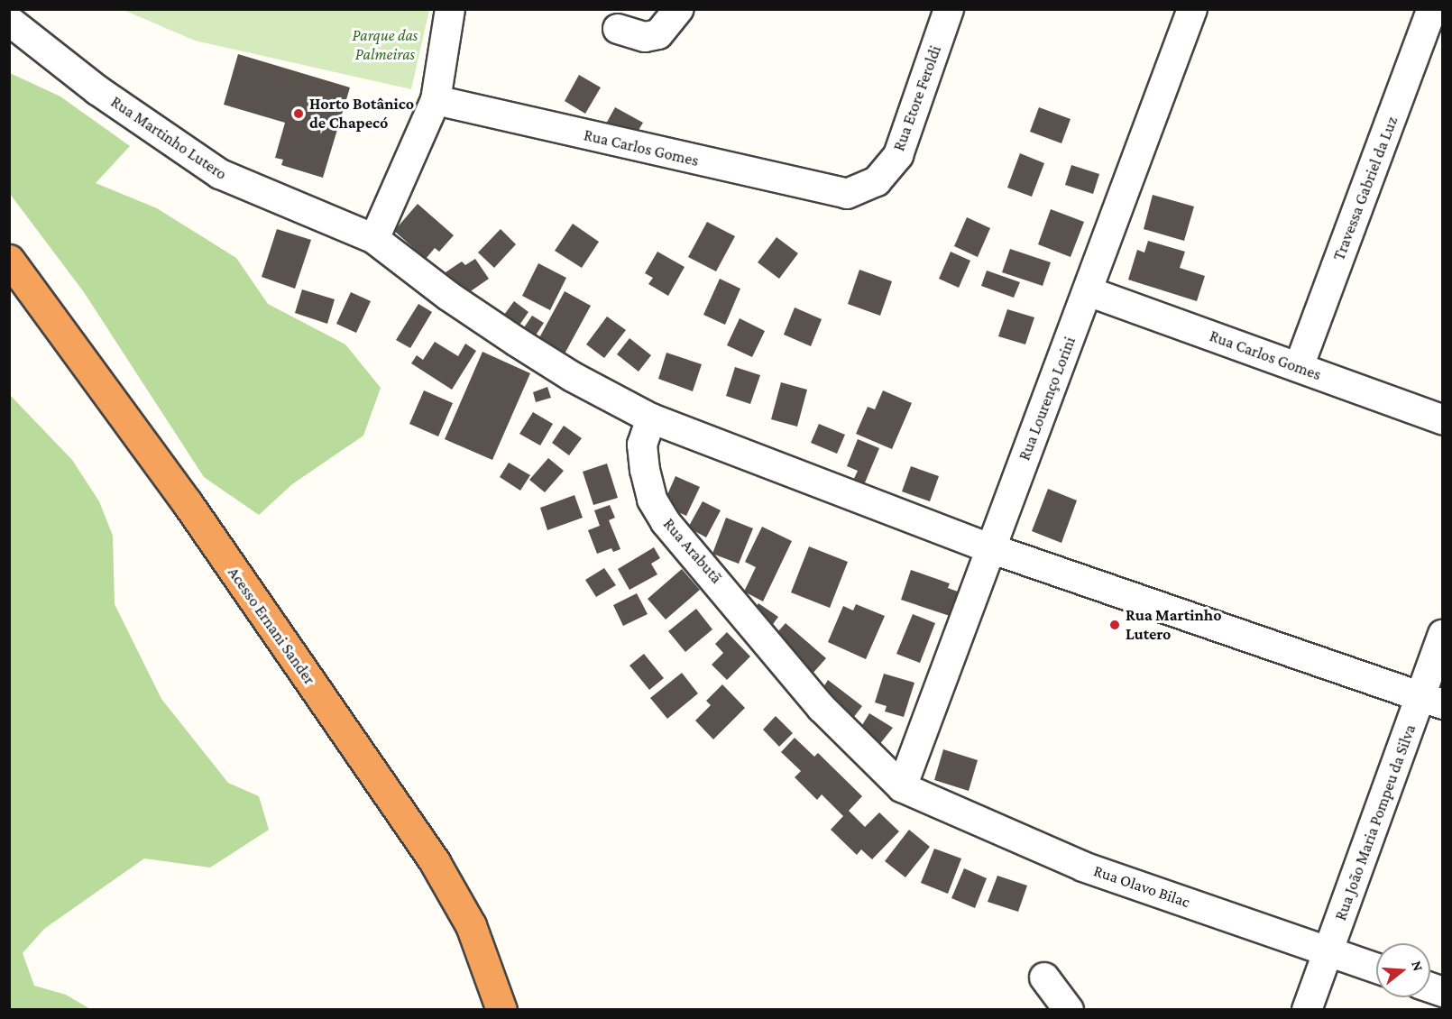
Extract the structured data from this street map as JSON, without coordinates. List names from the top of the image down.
{
  "streets": {
    "highway": ["Acesso Ernani Sander"],
    "street": [
      "Rua Etore Feroldi",
      "Rua Martinho Lutero",
      "Rua Carlos Gomes",
      "Travessa Gabriel da Luz",
      "Rua Lourenço Lorini",
      "Rua Arabutã",
      "Rua João Maria Pompeu da Silva",
      "Rua Olavo Bilac"
    ]
  },
  "crossings": [
    ["Rua Etore Feroldi", "Rua Carlos Gomes"],
    ["Rua Carlos Gomes", "Travessa Gabriel da Luz"],
    ["Rua Carlos Gomes", "Rua Lourenço Lorini"],
    ["Rua Lourenço Lorini", "Rua Arabutã"],
    ["Rua Lourenço Lorini", "Rua Olavo Bilac"],
    ["Rua Arabutã", "Rua Olavo Bilac"],
    ["Rua João Maria Pompeu da Silva", "Rua Olavo Bilac"]
  ],
  "parks": ["Parque das Palmeiras"],
  "places": ["Horto Botânico de Chapecó", "Rua Martinho Lutero"],
  "north": "right"
}
